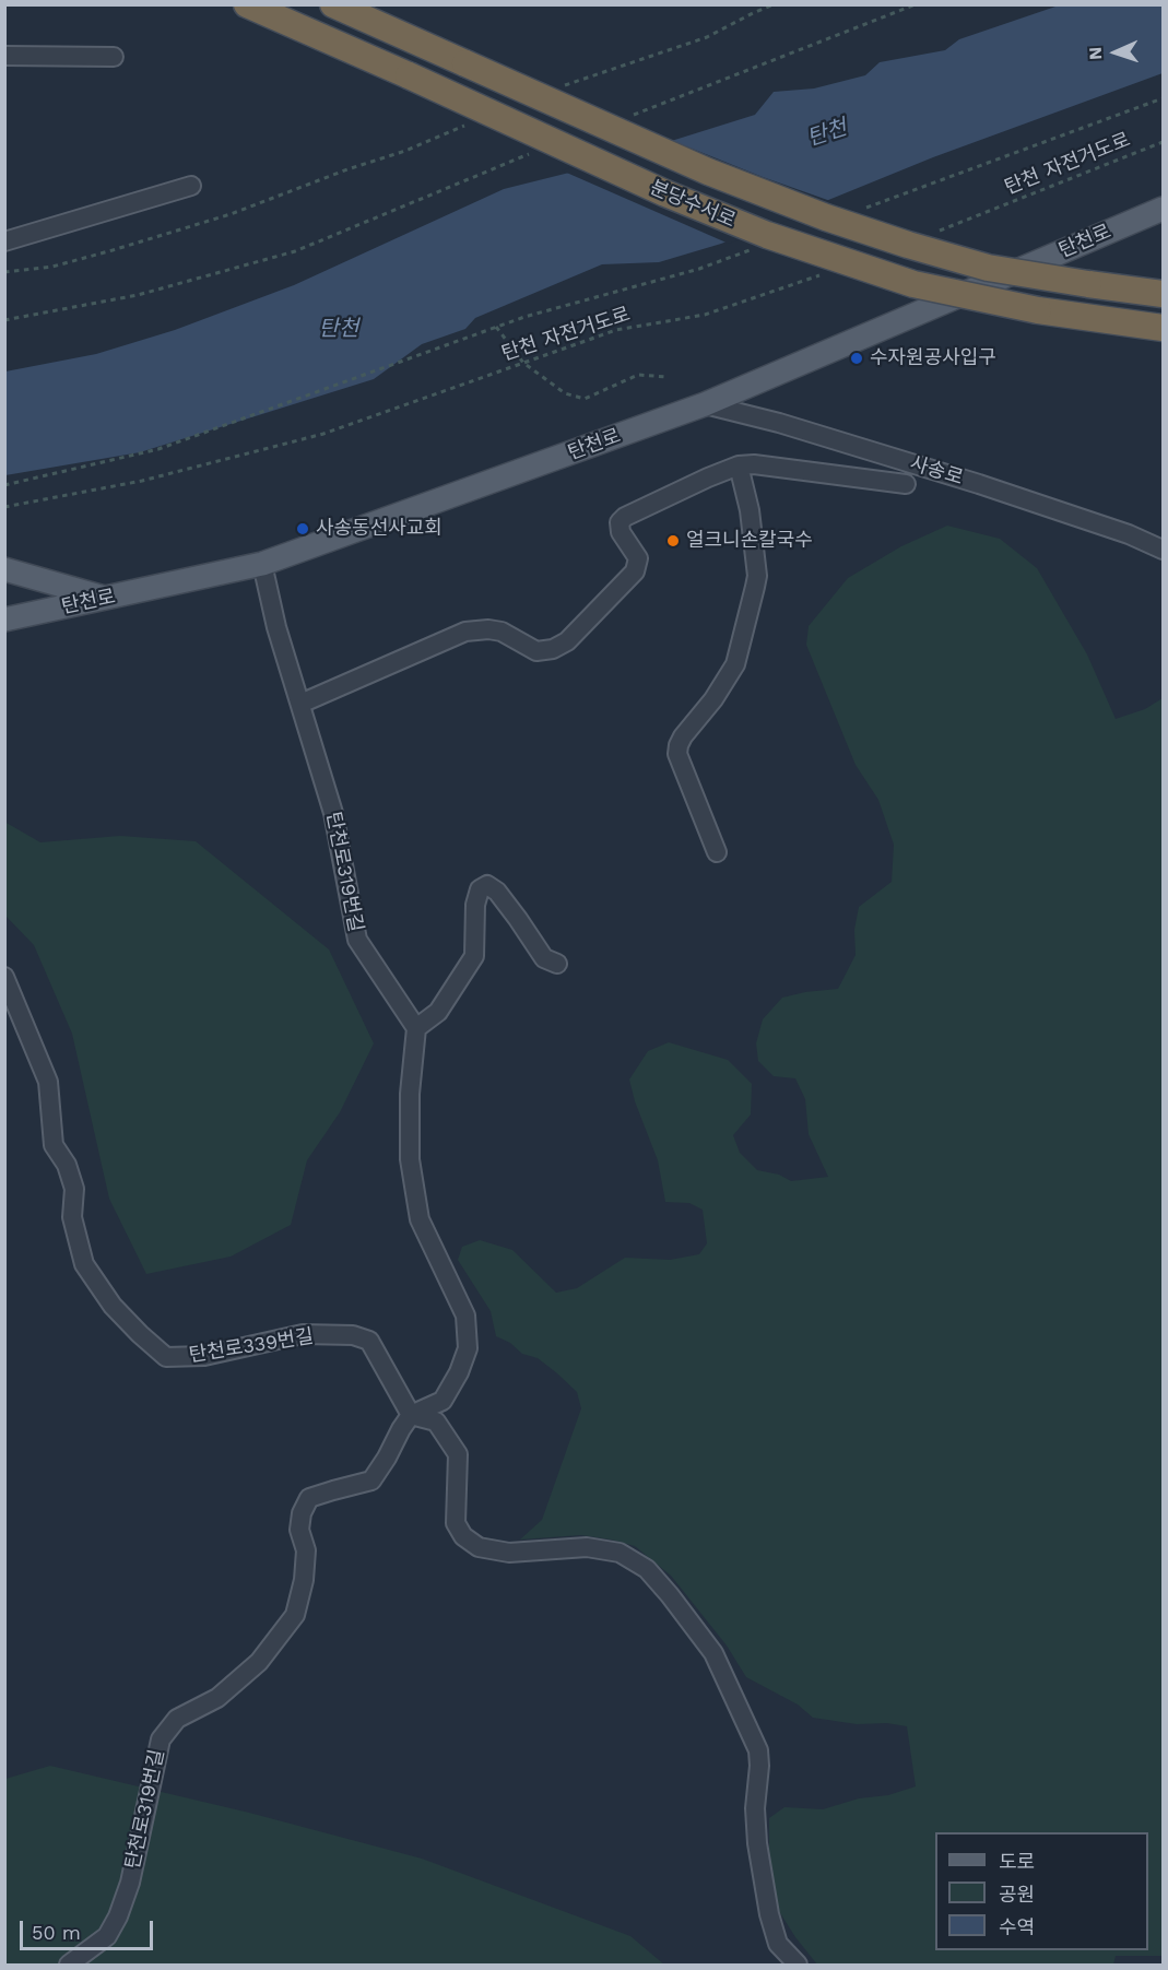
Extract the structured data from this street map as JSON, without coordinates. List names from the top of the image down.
{
  "streets": {
    "highway": ["분당수서로"],
    "main road": ["탄천로"],
    "street": ["사송로", "탄천로319번길", "탄천로339번길"],
    "path": ["탄천 자전거도로"]
  },
  "crossings": [
    ["탄천로", "사송로"],
    ["탄천로", "탄천로319번길"],
    ["탄천로319번길", "탄천로339번길"]
  ],
  "water": ["탄천"],
  "places": ["수자원공사입구", "사송동선사교회", "얼크니손칼국수"],
  "legend": ["도로", "공원", "수역"],
  "scale_bar": "50 m",
  "north": "left"
}
